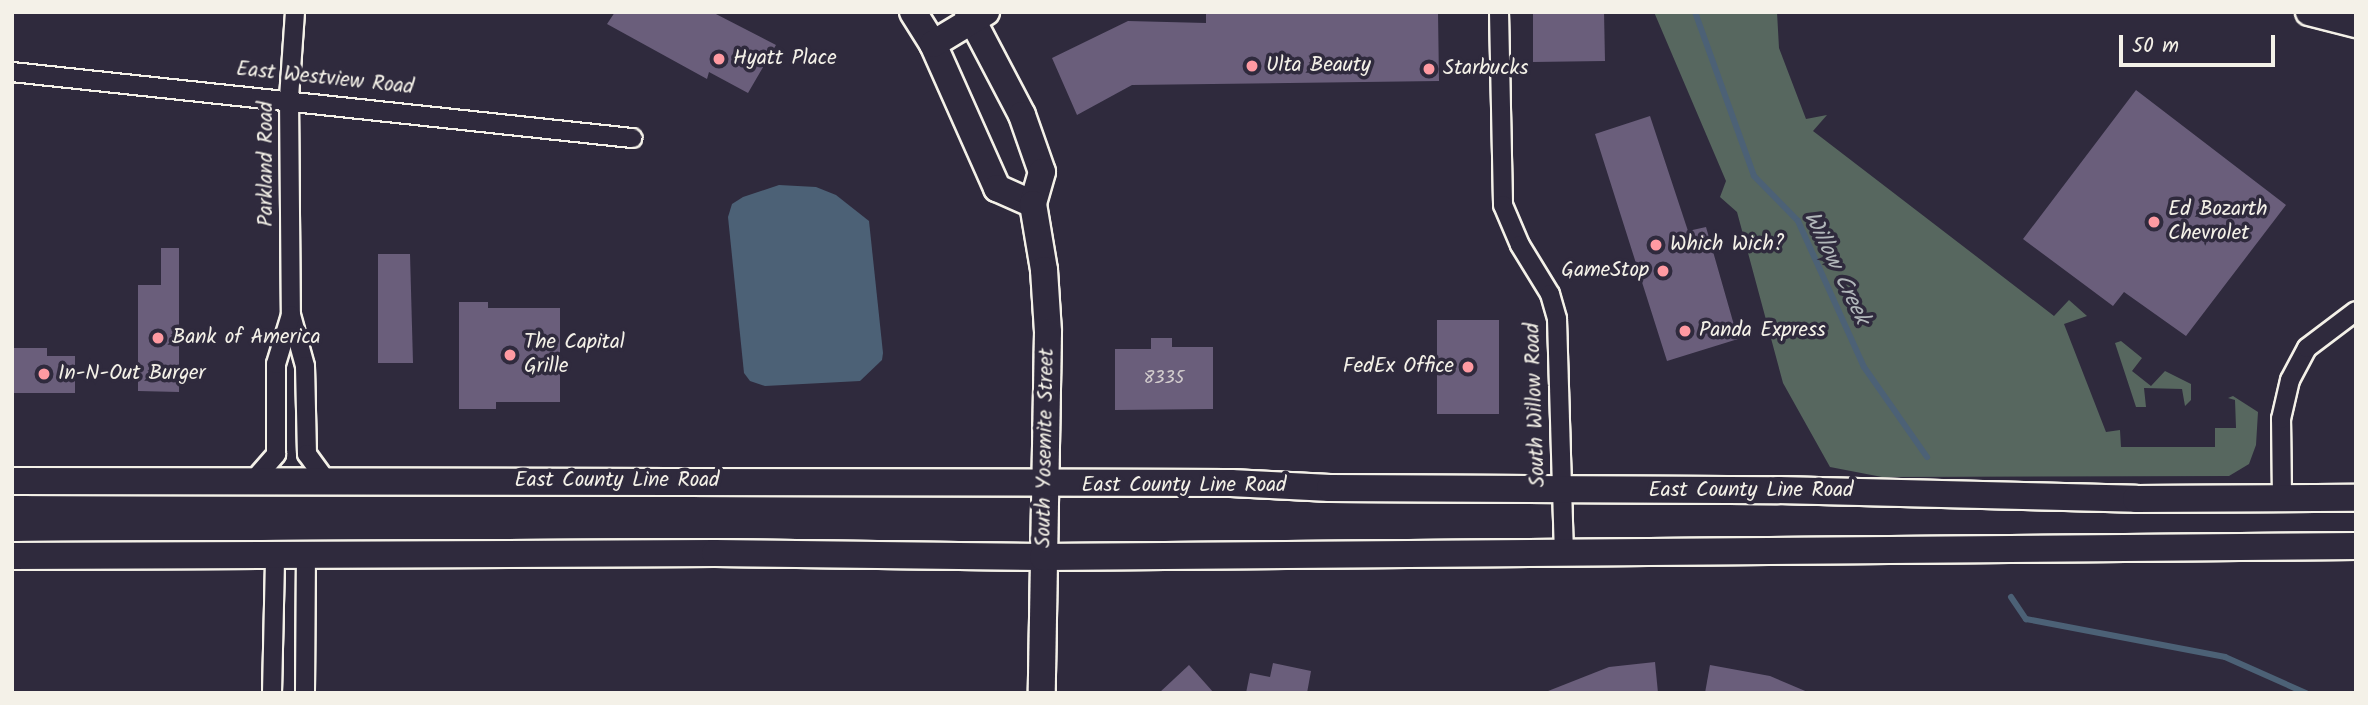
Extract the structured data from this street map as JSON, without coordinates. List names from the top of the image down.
{
  "streets": {
    "main road": ["South Yosemite Street", "East County Line Road"],
    "street": ["East Westview Road", "Parkland Road", "South Willow Road"]
  },
  "crossings": [
    ["East Westview Road", "Parkland Road"],
    ["Parkland Road", "East County Line Road"],
    ["South Willow Road", "East County Line Road"],
    ["South Yosemite Street", "East County Line Road"]
  ],
  "water": ["Willow Creek"],
  "places": [
    "Hyatt Place",
    "Ulta Beauty",
    "Starbucks",
    "Ed Bozarth Chevrolet",
    "Which Wich?",
    "GameStop",
    "Panda Express",
    "Bank of America",
    "The Capital Grille",
    "FedEx Office",
    "In-N-Out Burger"
  ],
  "house_numbers": ["8335"],
  "scale_bar": "50 m"
}
